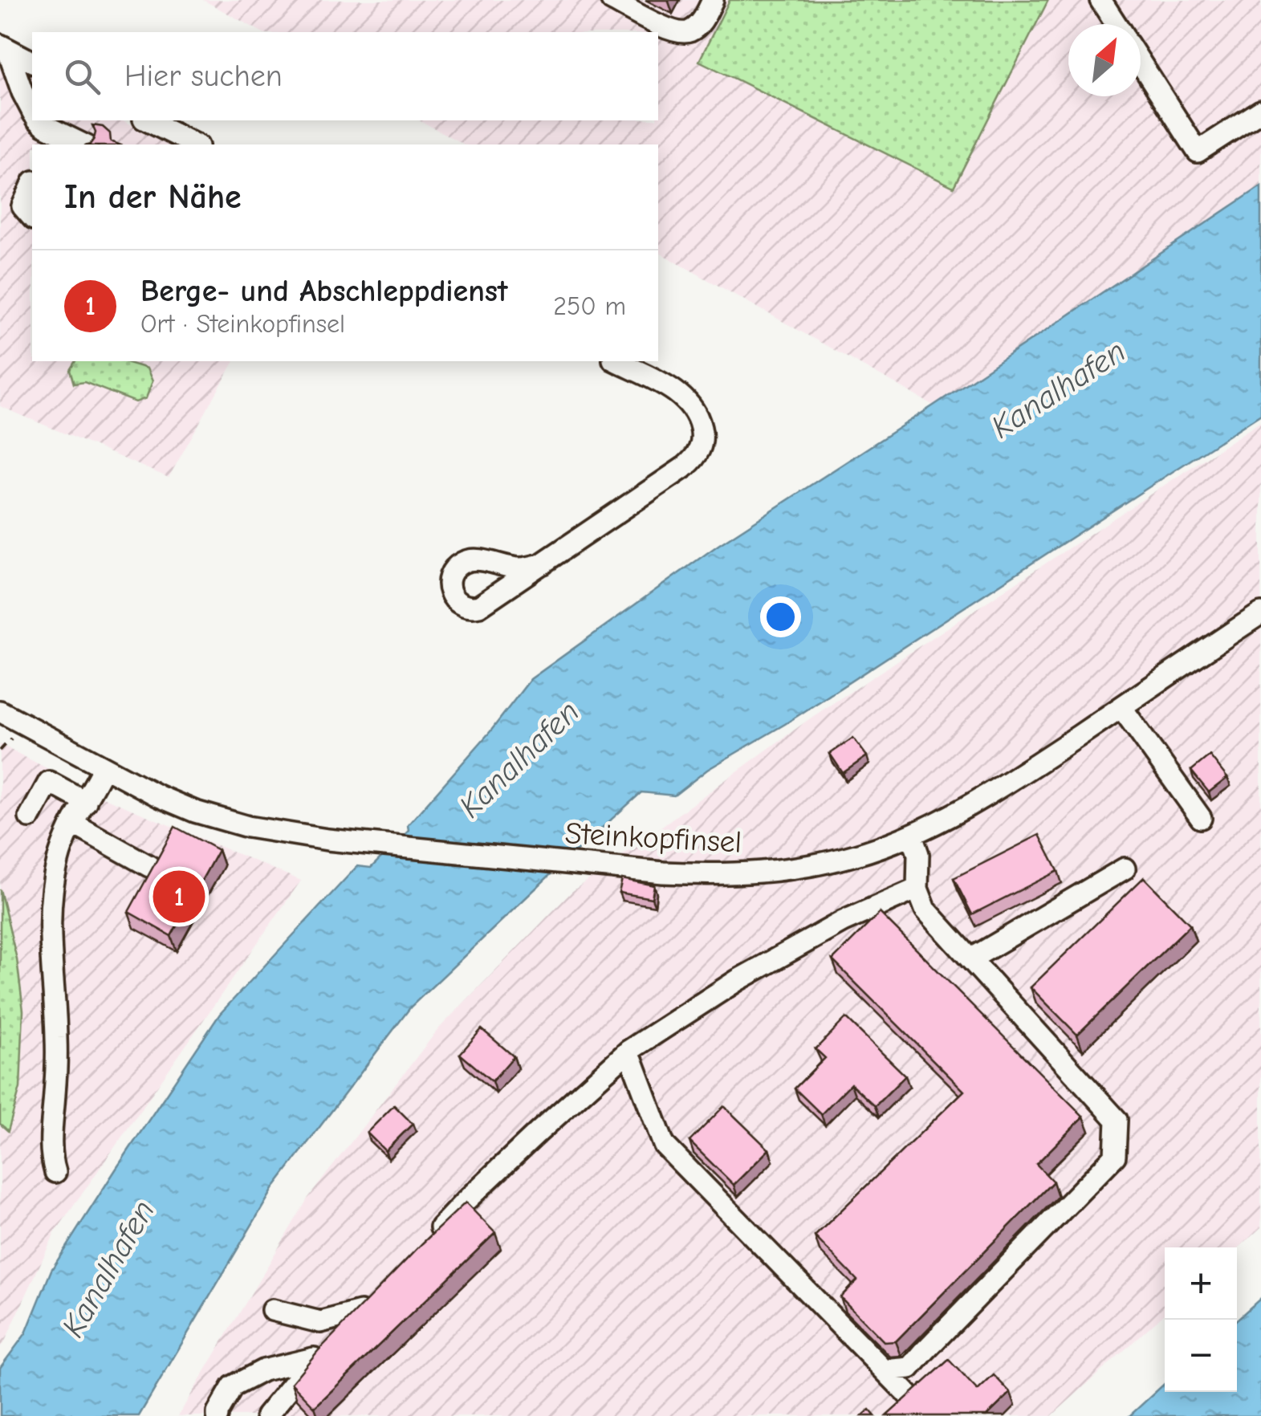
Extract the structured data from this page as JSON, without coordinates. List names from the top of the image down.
{
  "streets": {
    "street": ["Steinkopfinsel"]
  },
  "water": ["Kanalhafen"],
  "north": "top right",
  "page": {
    "search": "Hier suchen",
    "heading": "In der Nähe",
    "list": [
      {
        "mark": "1",
        "name": "Berge- und Abschleppdienst",
        "note": "Ort · Steinkopfinsel",
        "value": "250 m"
      }
    ],
    "pins": "1",
    "map_buttons": ["+", "−"]
  }
}
